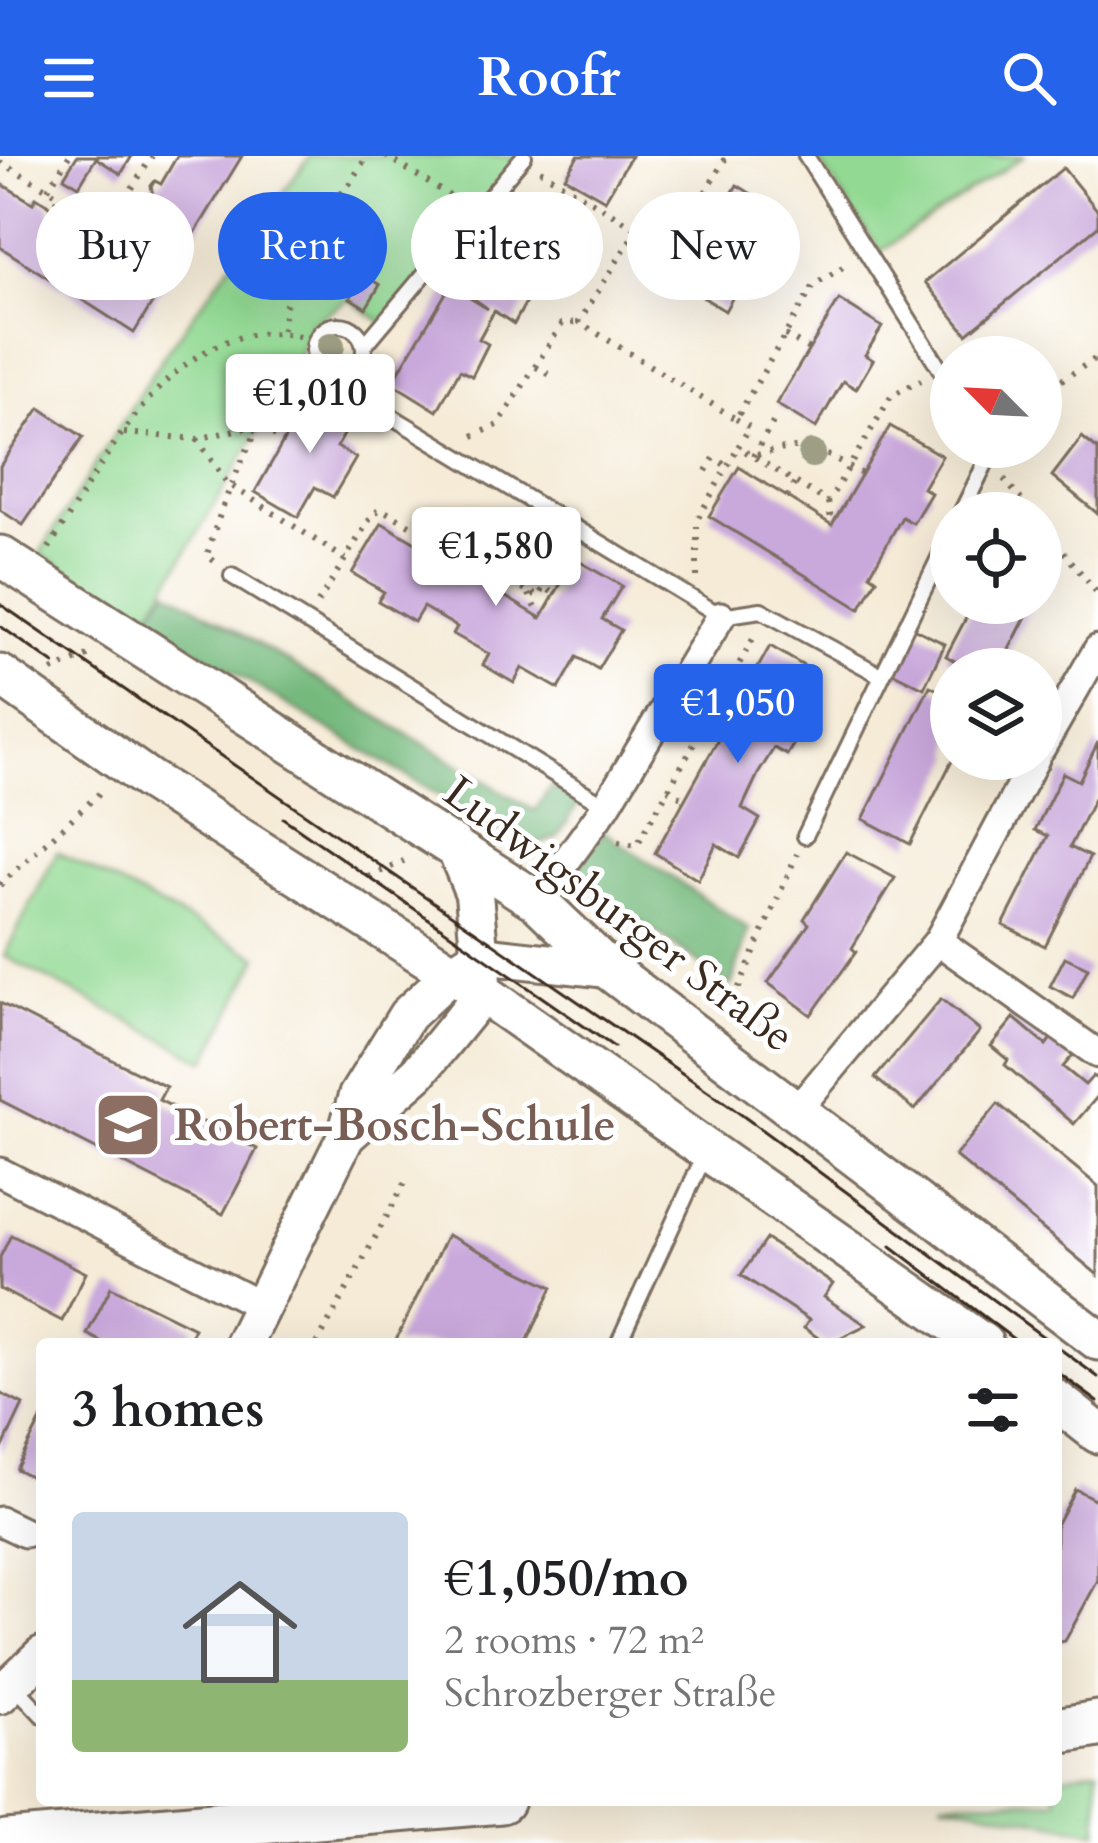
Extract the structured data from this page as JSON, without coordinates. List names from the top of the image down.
{
  "streets": {
    "main road": ["Ludwigsburger Straße"]
  },
  "places": {
    "school or university": ["Robert-Bosch-Schule"]
  },
  "north": "top left",
  "page": {
    "header": "Roofr",
    "chip": [
      "Buy",
      "Rent",
      "Filters",
      "New"
    ],
    "price": ["€1,010", "€1,580", "€1,050"],
    "heading": "3 homes",
    "list": [
      {
        "name": "€1,050/mo",
        "note": "2 rooms · 72 m² · Schrozberger Straße"
      }
    ]
  }
}
